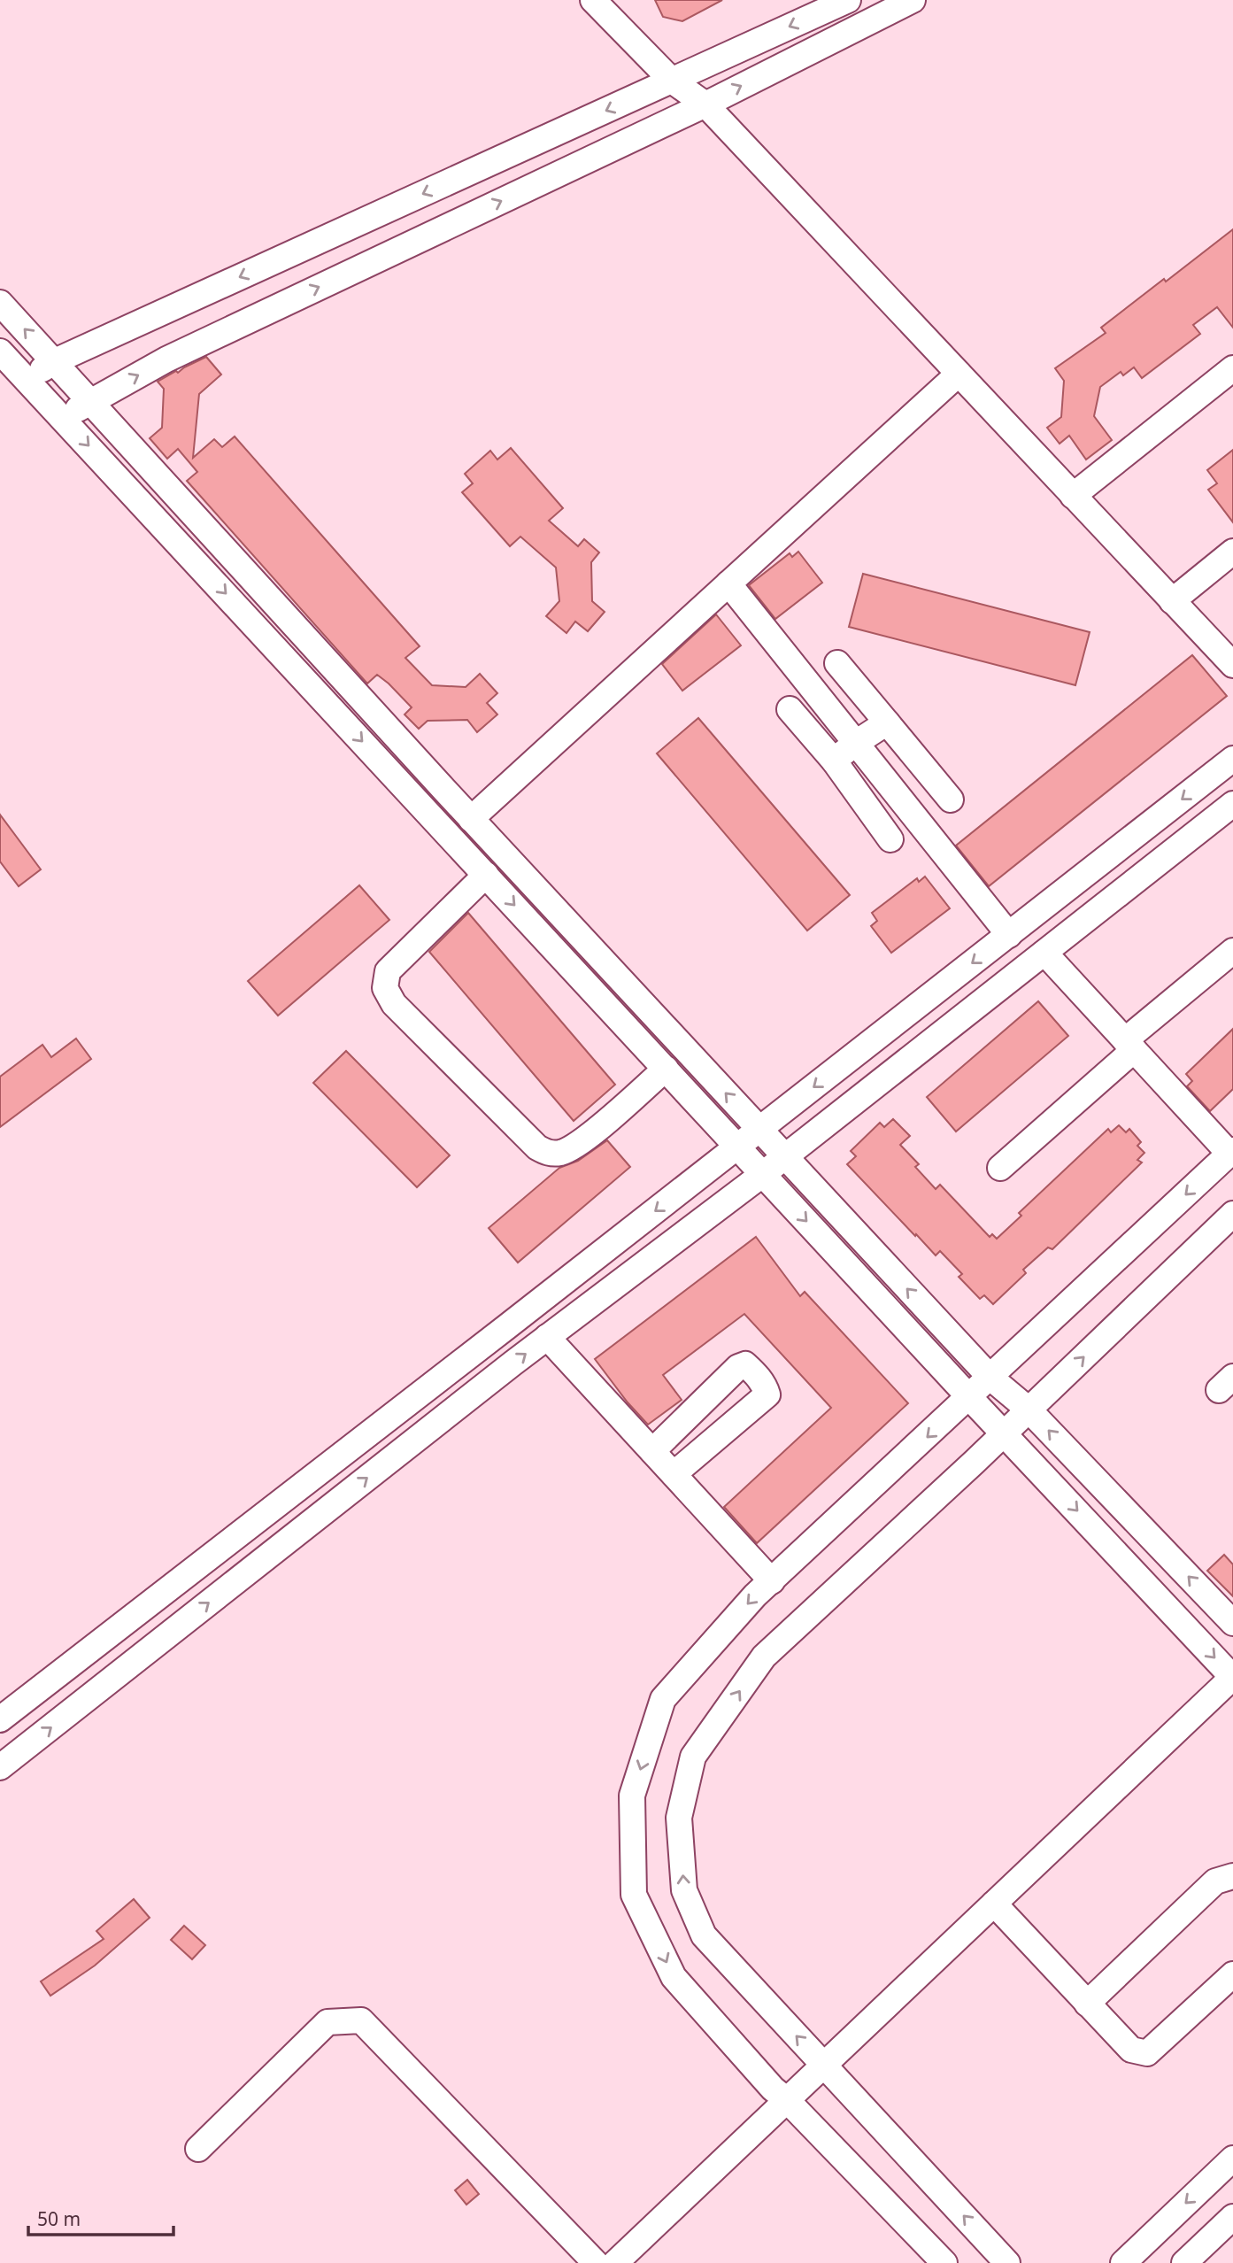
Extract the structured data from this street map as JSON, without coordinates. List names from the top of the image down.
{
  "scale_bar": "50 m"
}
